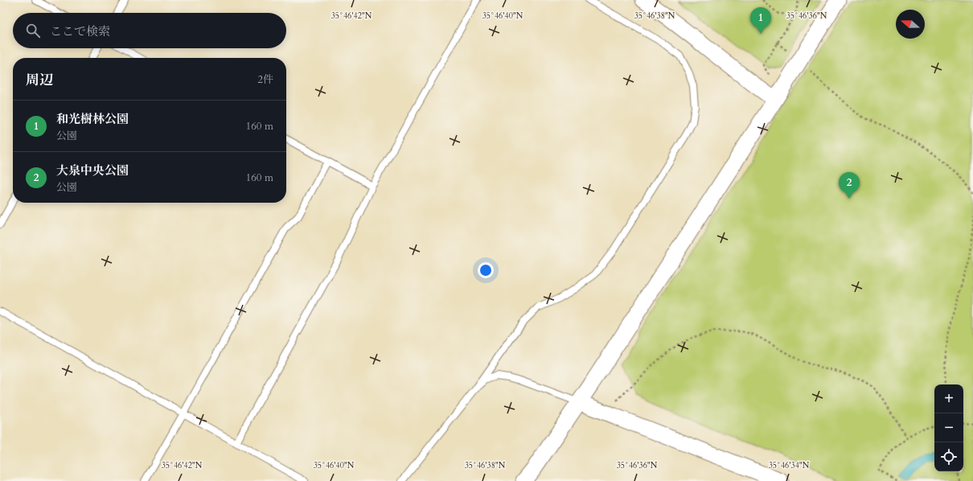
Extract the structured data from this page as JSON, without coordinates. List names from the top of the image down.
{
  "north": "left",
  "page": {
    "pins": ["1", "2"],
    "search": "ここで検索",
    "heading": ["周辺", "2件"],
    "list": [
      {
        "mark": "1",
        "name": "和光樹林公園",
        "note": "公園",
        "value": "160 m"
      },
      {
        "mark": "2",
        "name": "大泉中央公園",
        "note": "公園",
        "value": "160 m"
      }
    ],
    "map_buttons": ["+", "−"]
  },
  "coordinates": [
    "35°46'42\"N",
    "35°46'40\"N",
    "35°46'38\"N",
    "35°46'36\"N",
    "35°46'34\"N"
  ]
}
